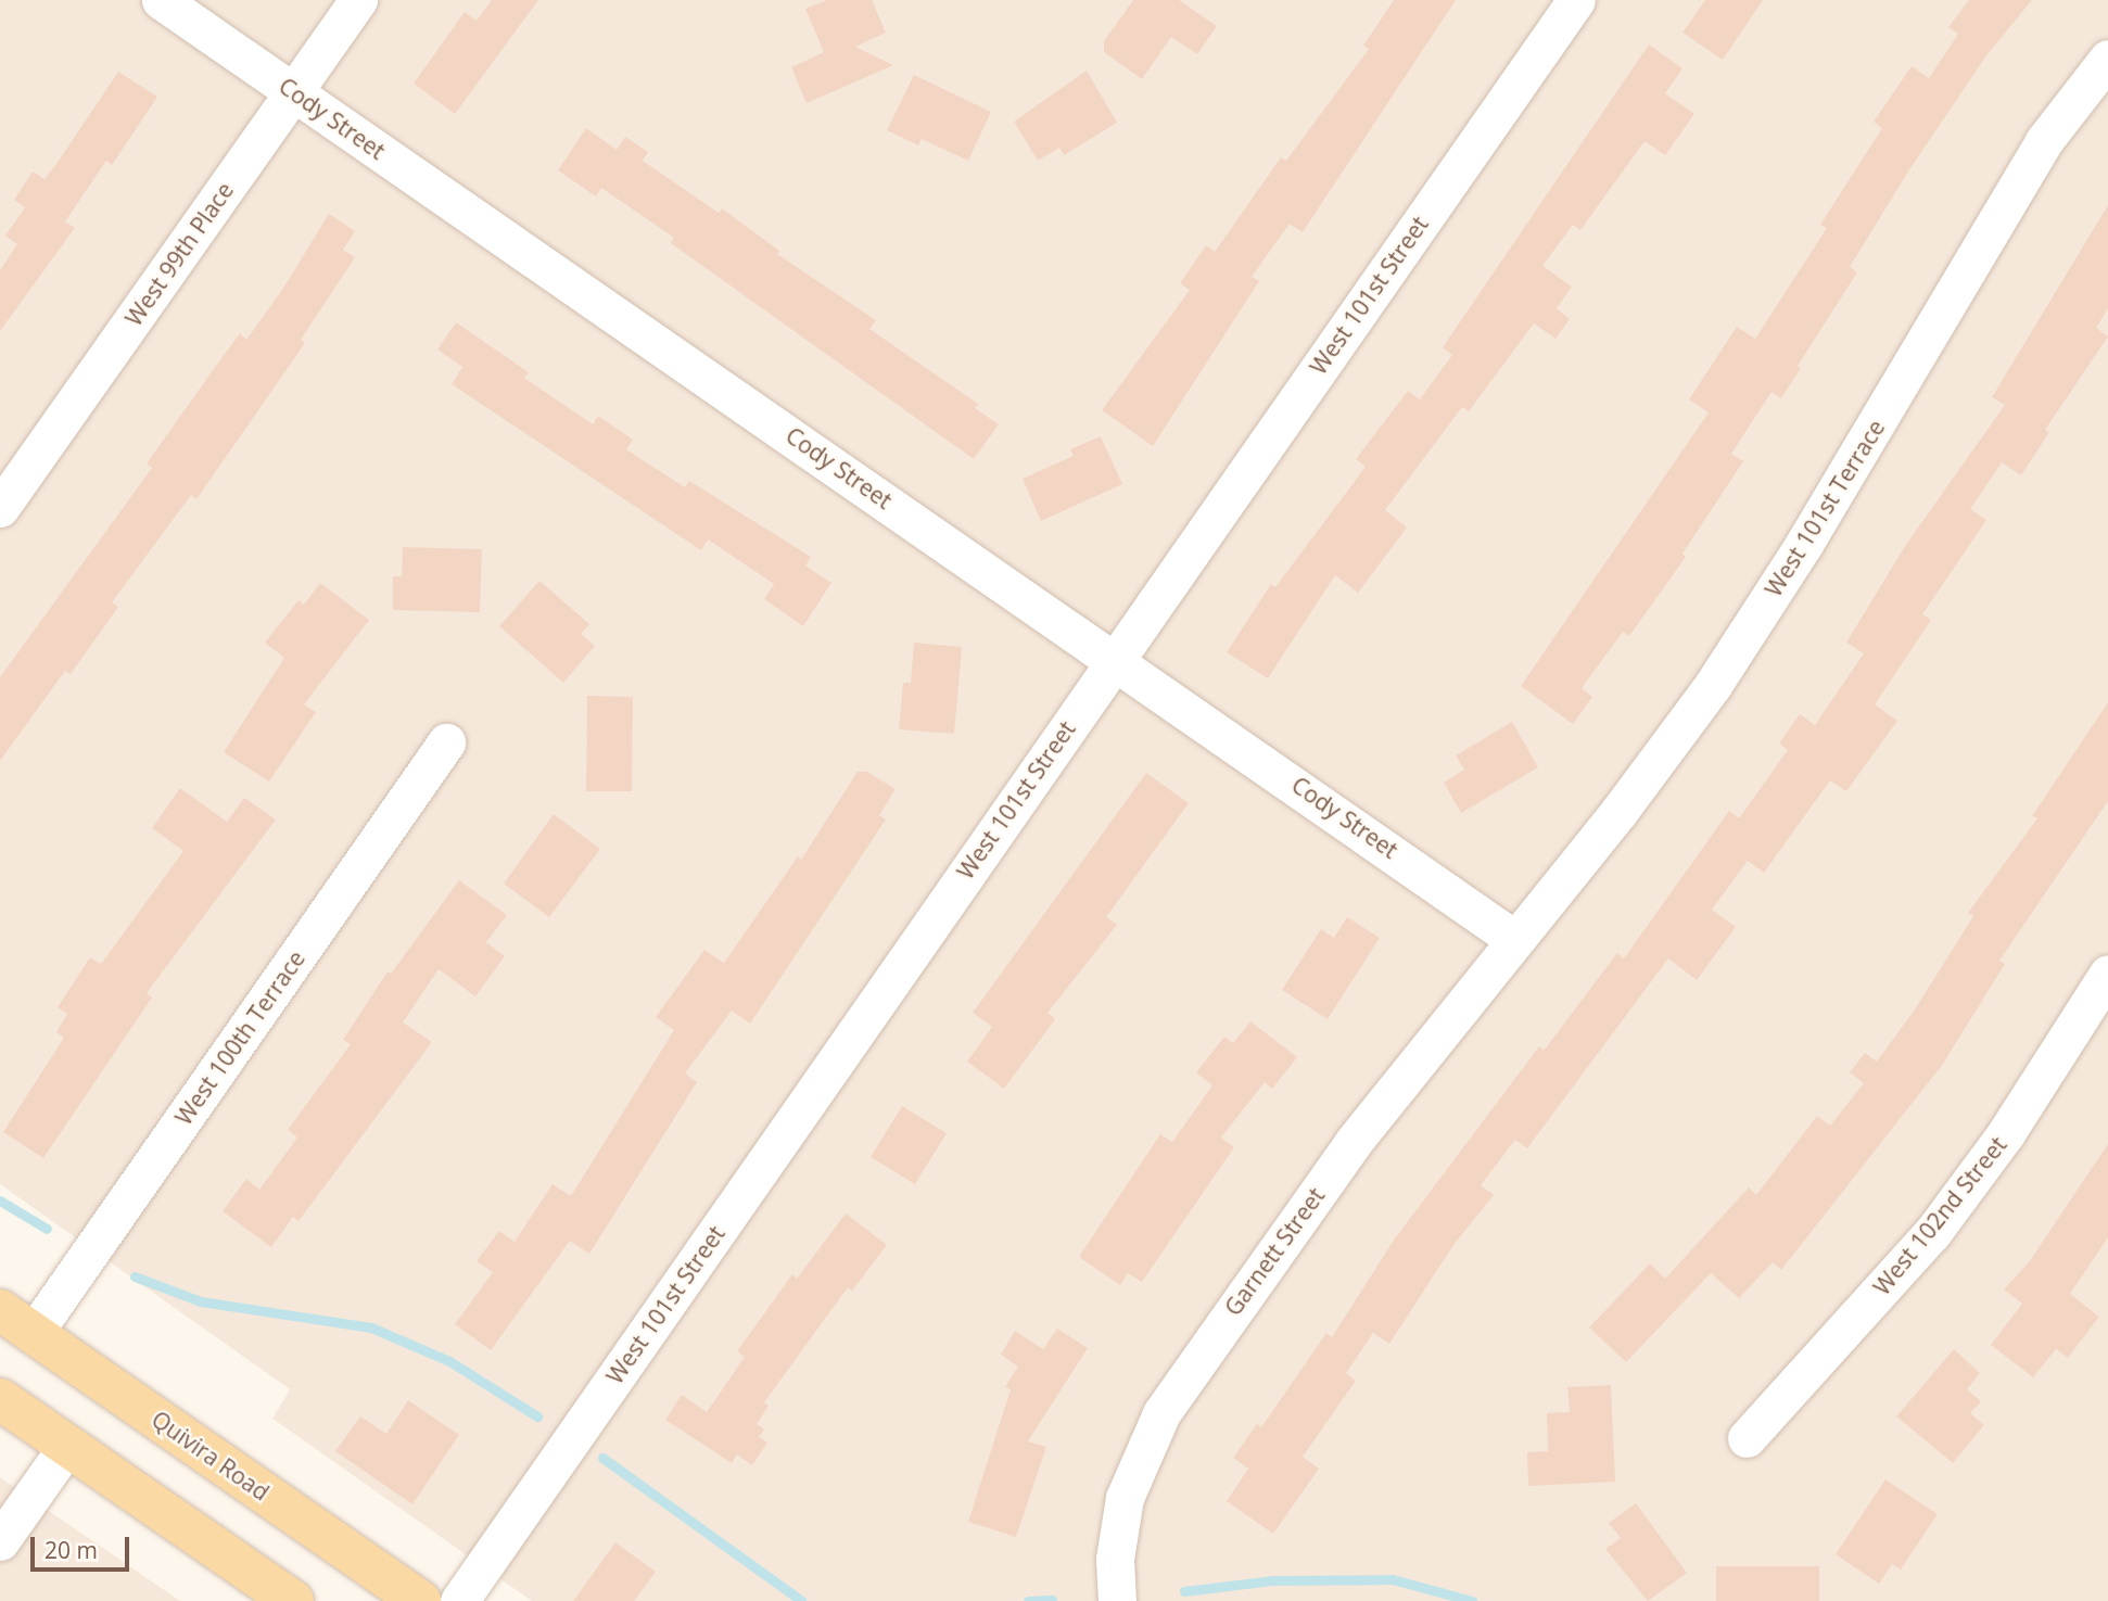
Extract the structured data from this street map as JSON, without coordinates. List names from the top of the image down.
{
  "streets": {
    "main road": ["Quivira Road"],
    "street": [
      "Cody Street",
      "West 99th Place",
      "West 101st Street",
      "West 101st Terrace",
      "West 100th Terrace",
      "West 102nd Street",
      "Garnett Street"
    ]
  },
  "crossings": [
    ["Cody Street", "West 99th Place"],
    ["Cody Street", "West 101st Street"],
    ["Cody Street", "West 101st Terrace"],
    ["Cody Street", "Garnett Street"],
    ["West 101st Terrace", "Garnett Street"],
    ["West 100th Terrace", "Quivira Road"]
  ],
  "scale_bar": "20 m"
}
